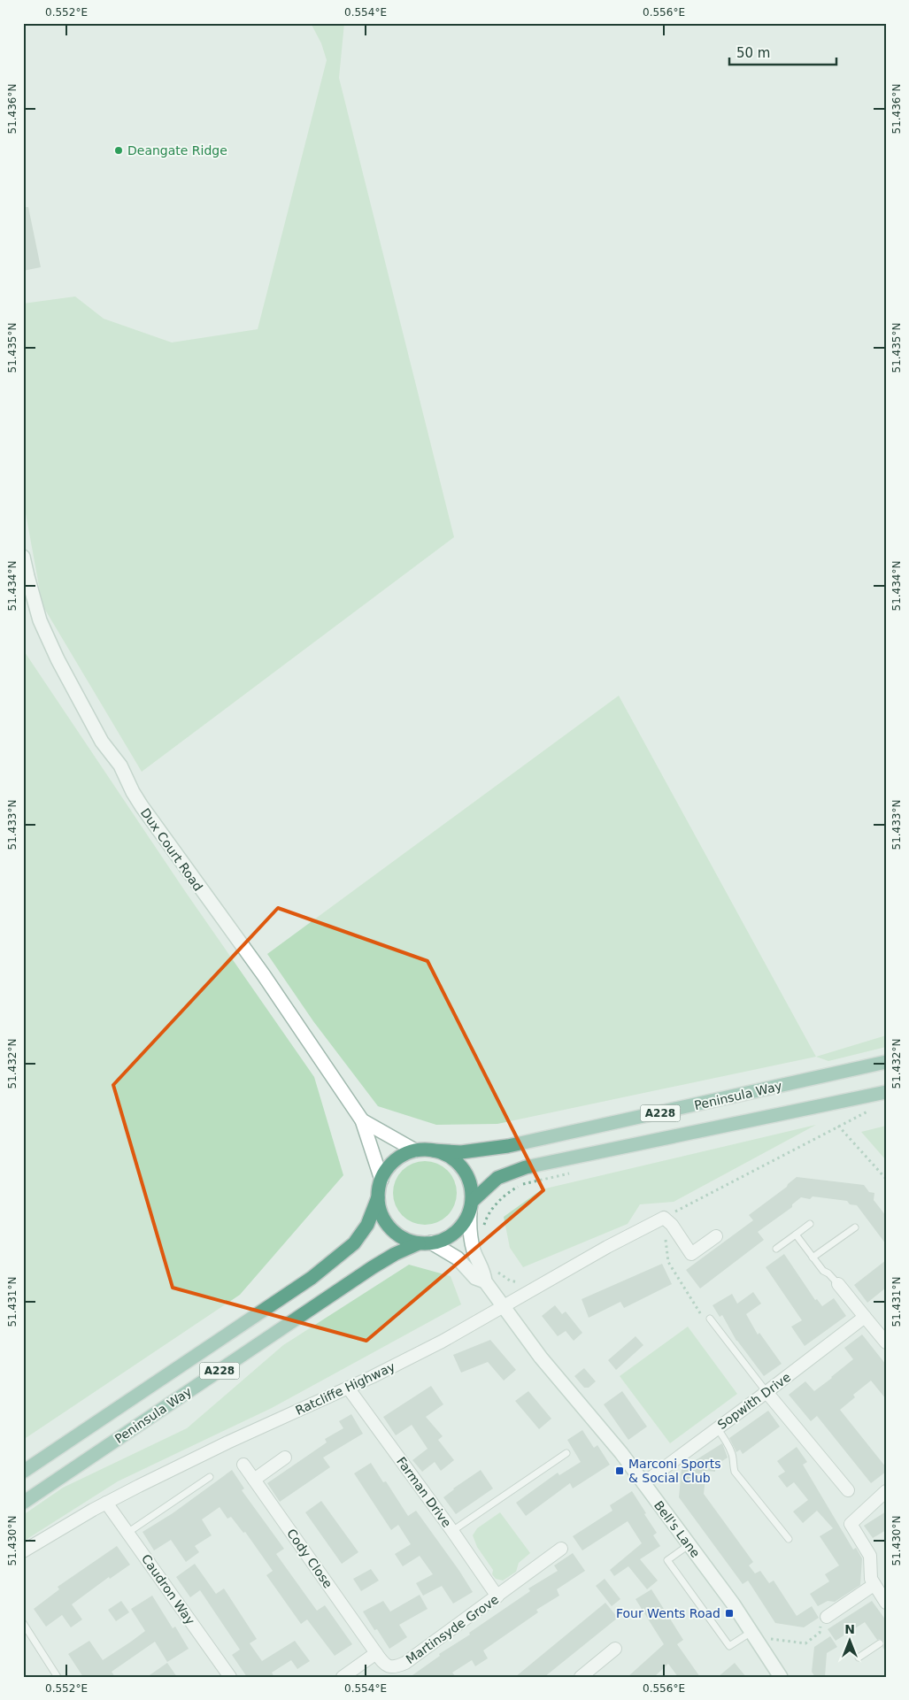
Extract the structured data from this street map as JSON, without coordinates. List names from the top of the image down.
{
  "streets": {
    "main road": ["Peninsula Way", "A228"],
    "street": [
      "Dux Court Road",
      "Ratcliffe Highway",
      "Sopwith Drive",
      "Farman Drive",
      "Bell's Lane",
      "Cody Close",
      "Caudron Way",
      "Martinsyde Grove"
    ]
  },
  "crossings": [
    ["Dux Court Road", "Peninsula Way"],
    ["Dux Court Road", "A228"],
    ["Dux Court Road", "Bell's Lane"],
    ["Peninsula Way", "A228"],
    ["Peninsula Way", "Bell's Lane"],
    ["A228", "Bell's Lane"],
    ["Ratcliffe Highway", "Farman Drive"],
    ["Ratcliffe Highway", "Bell's Lane"],
    ["Ratcliffe Highway", "Caudron Way"],
    ["Sopwith Drive", "Bell's Lane"],
    ["Farman Drive", "Martinsyde Grove"],
    ["Cody Close", "Martinsyde Grove"]
  ],
  "places": {
    "other": ["Deangate Ridge"],
    "transit": ["Marconi Sports & Social Club", "Four Wents Road"]
  },
  "scale_bar": "50 m",
  "north": "top",
  "coordinates": [
    "0.552°E",
    "0.554°E",
    "0.556°E",
    "51.436°N",
    "51.435°N",
    "51.434°N",
    "51.433°N",
    "51.432°N",
    "51.431°N",
    "51.430°N"
  ]
}
